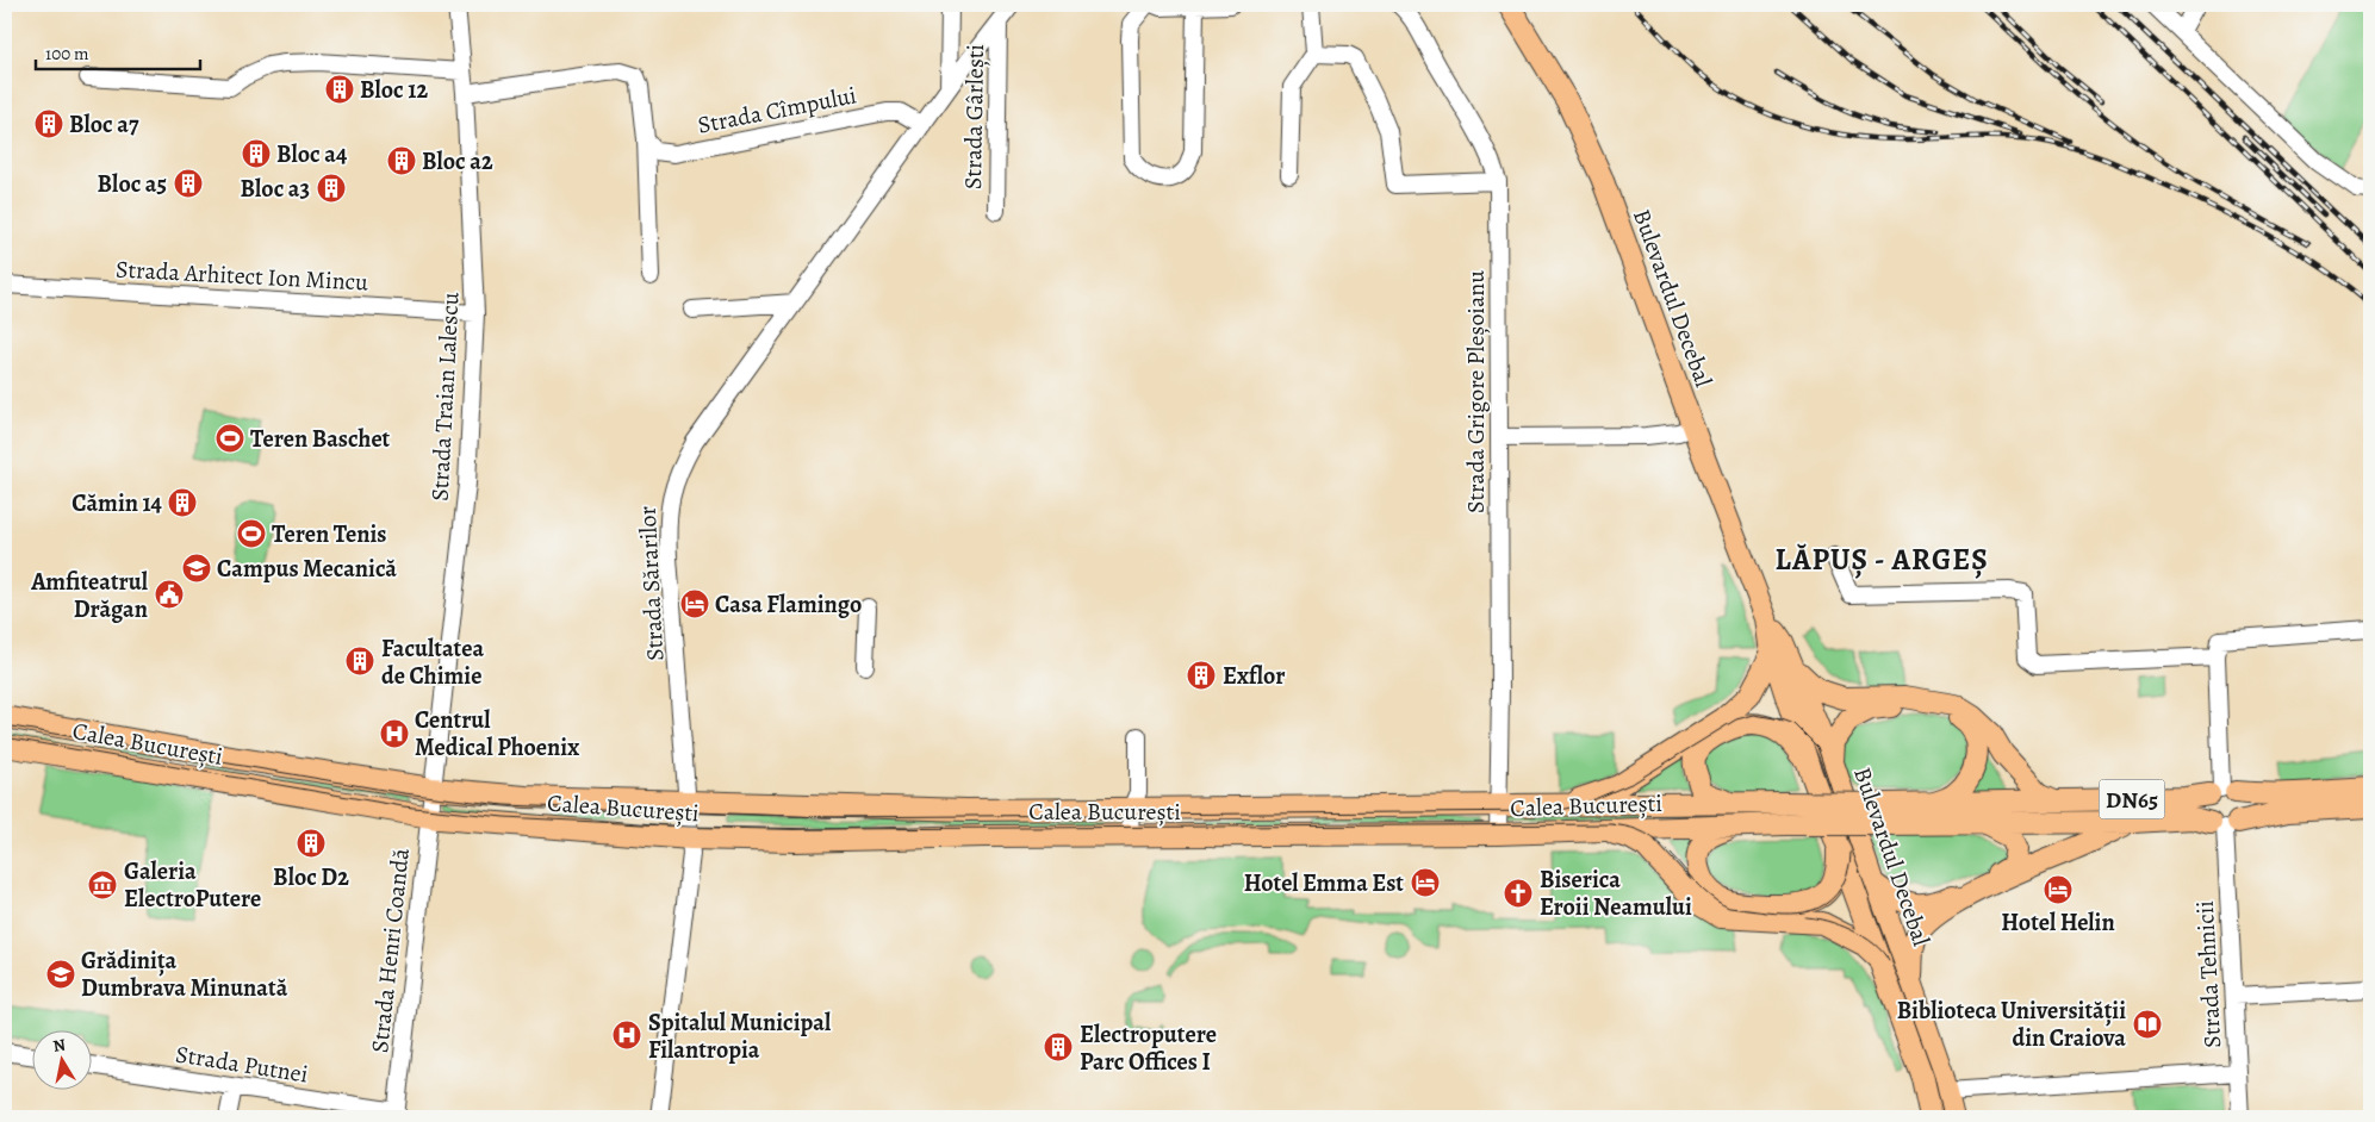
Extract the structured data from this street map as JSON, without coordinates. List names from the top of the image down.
{
  "streets": {
    "main road": ["Bulevardul Decebal", "Calea București", "DN65"],
    "street": [
      "Strada Cîmpului",
      "Strada Gârlești",
      "Strada Arhitect Ion Mincu",
      "Strada Grigore Pleșoianu",
      "Strada Traian Lalescu",
      "Strada Sărarilor",
      "Strada Henri Coandă",
      "Strada Tehnicii",
      "Strada Putnei"
    ]
  },
  "crossings": [
    ["Strada Cîmpului", "Strada Gârlești"],
    ["Strada Cîmpului", "Strada Sărarilor"],
    ["Strada Gârlești", "Strada Sărarilor"],
    ["Strada Arhitect Ion Mincu", "Strada Traian Lalescu"],
    ["Strada Grigore Pleșoianu", "Calea București"],
    ["Strada Traian Lalescu", "Calea București"],
    ["Strada Traian Lalescu", "Strada Henri Coandă"],
    ["Strada Sărarilor", "Calea București"],
    ["Calea București", "Strada Henri Coandă"],
    ["Calea București", "Strada Tehnicii"],
    ["Strada Henri Coandă", "Strada Putnei"]
  ],
  "districts": ["LĂPUȘ - ARGEȘ"],
  "places": {
    "building": [
      "Bloc 12",
      "Bloc a7",
      "Bloc a4",
      "Bloc a2",
      "Bloc a5",
      "Bloc a3",
      "Cămin 14",
      "Facultatea de Chimie",
      "Exflor",
      "Bloc D2",
      "Electroputere Parc Offices I"
    ],
    "sports": ["Teren Baschet", "Teren Tenis"],
    "school or university": ["Campus Mecanică", "Grădinița Dumbrava Minunată"],
    "public building": ["Amfiteatrul Drăgan"],
    "hotel": ["Casa Flamingo", "Hotel Emma Est", "Hotel Helin"],
    "hospital": ["Centrul Medical Phoenix", "Spitalul Municipal Filantropia"],
    "museum": ["Galeria ElectroPutere"],
    "church": ["Biserica Eroii Neamului"],
    "library": ["Biblioteca Universității din Craiova"]
  },
  "scale_bar": "100 m",
  "north": "top"
}
